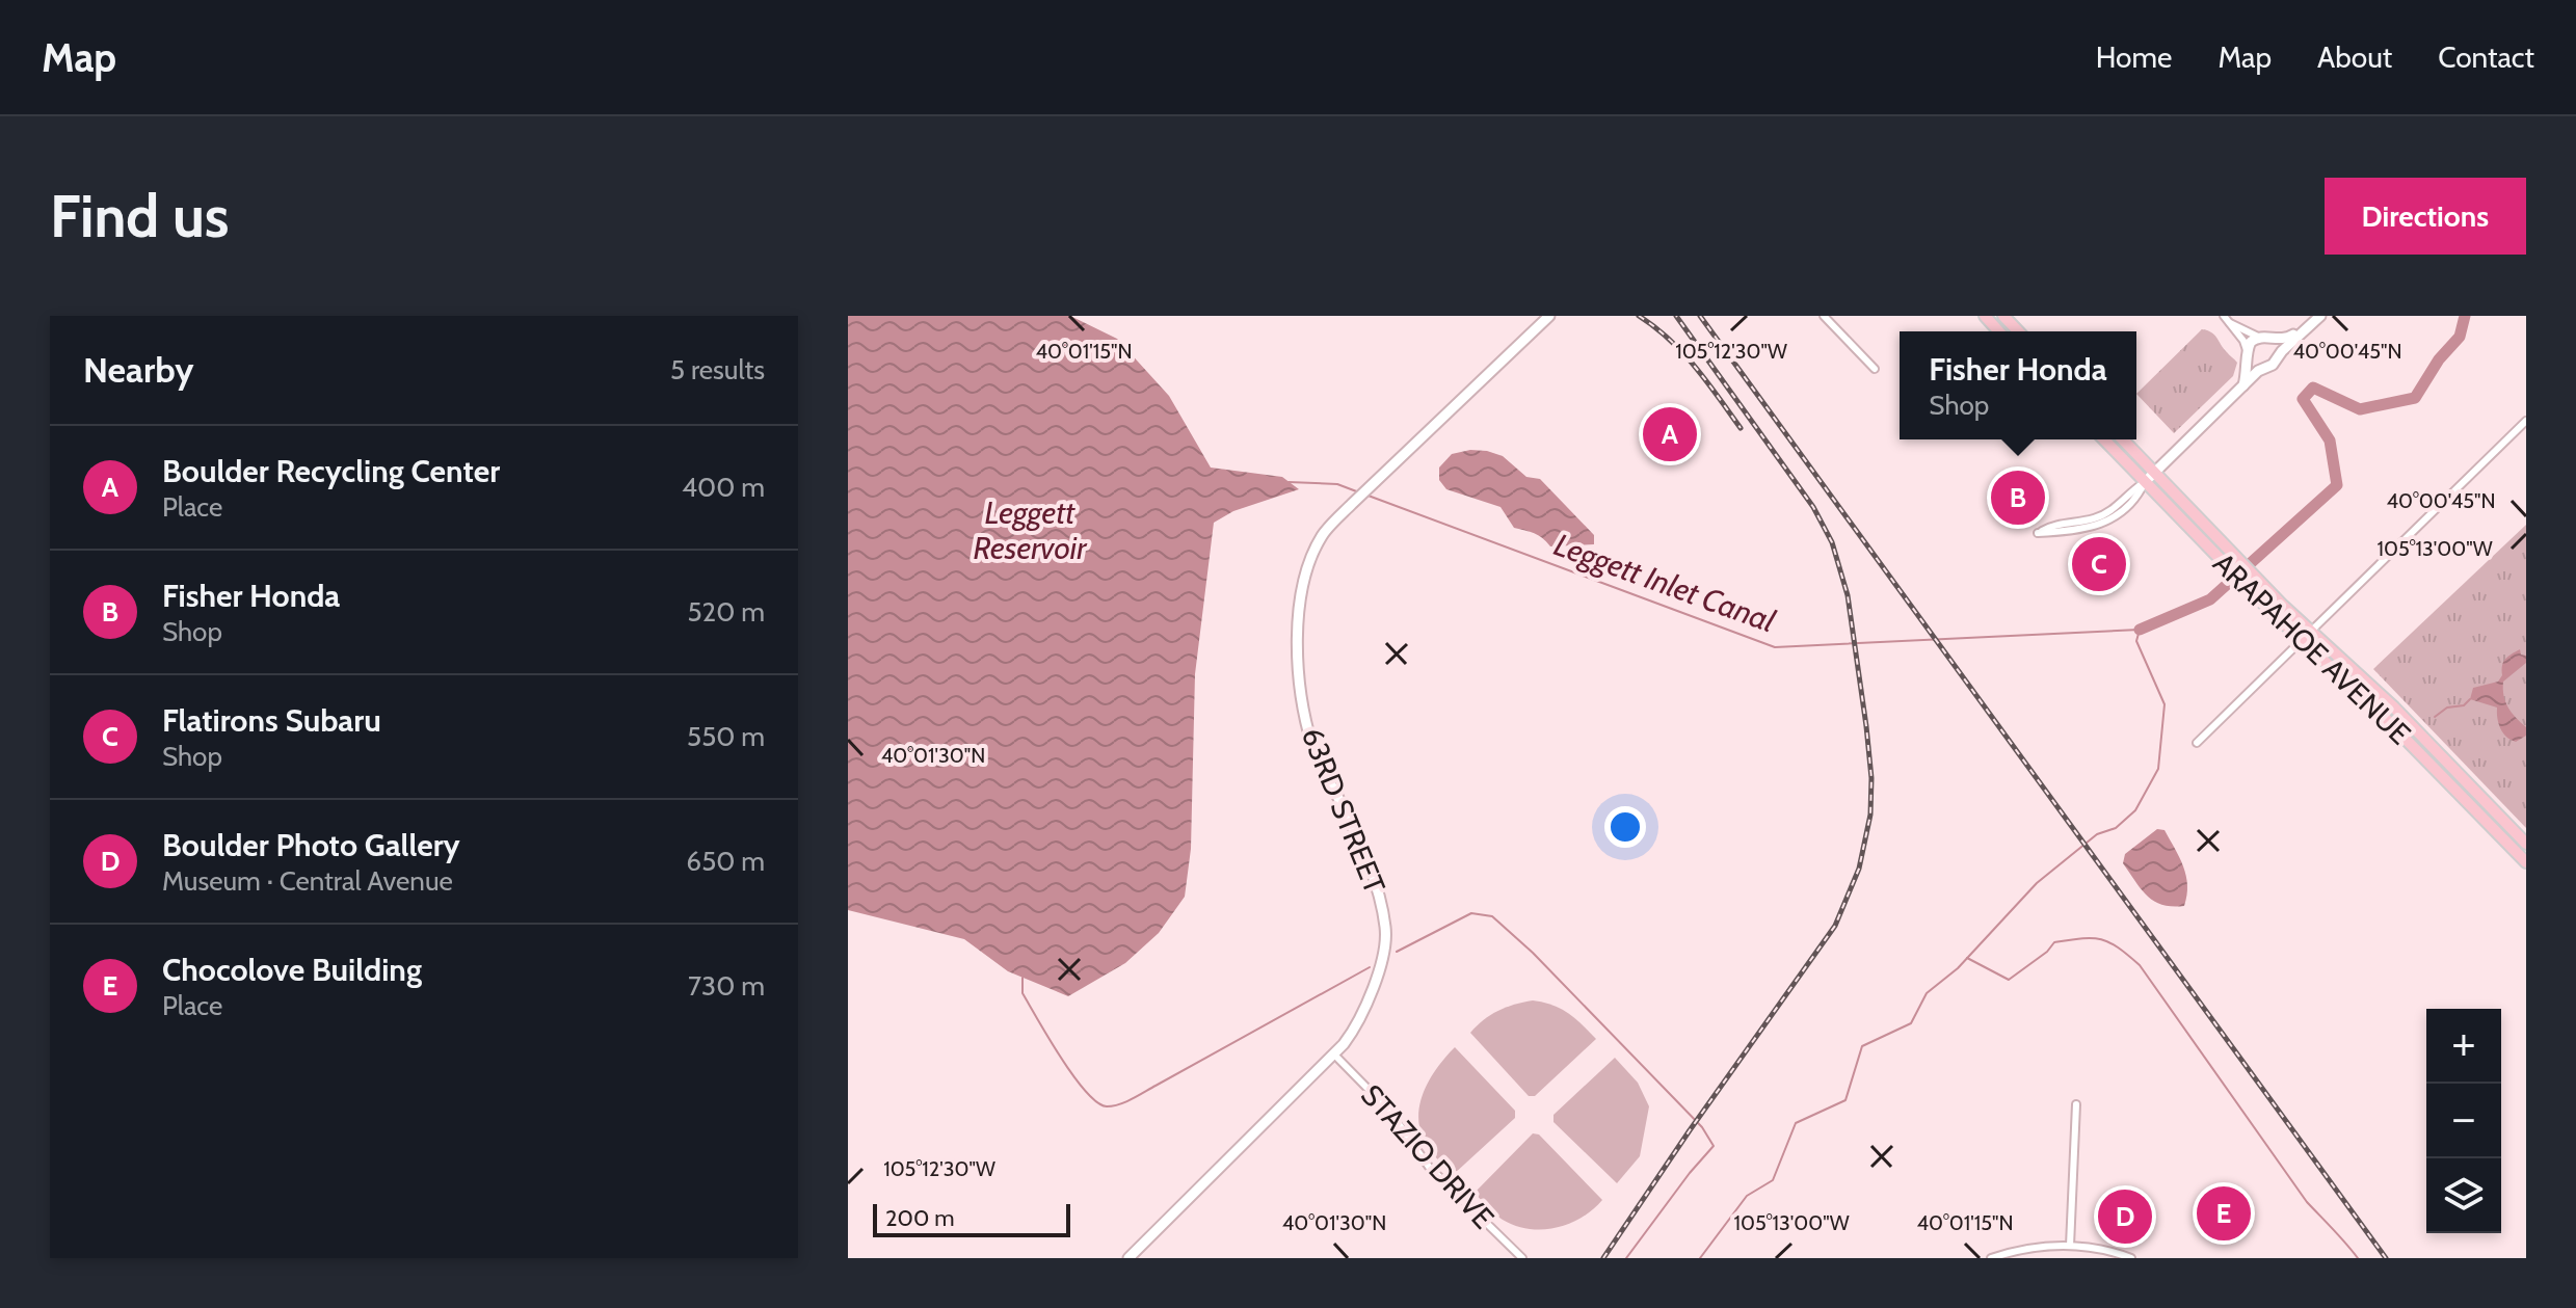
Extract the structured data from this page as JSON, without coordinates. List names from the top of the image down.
{
  "streets": {
    "main road": ["ARAPAHOE AVENUE"],
    "street": ["63RD STREET", "STAZIO DRIVE"]
  },
  "crossings": [
    ["63RD STREET", "STAZIO DRIVE"]
  ],
  "water": ["Leggett Reservoir", "Leggett Inlet Canal"],
  "scale_bar": "200 m",
  "page": {
    "header": "Map",
    "nav": [
      "Home",
      "Map",
      "About",
      "Contact"
    ],
    "buttons": "Directions",
    "title": "Find us",
    "heading": ["Nearby", "5 results"],
    "popup": ["Fisher Honda", "Shop"],
    "pins": [
      "A",
      "B",
      "C",
      "E",
      "D"
    ],
    "list": [
      {
        "mark": "A",
        "name": "Boulder Recycling Center",
        "note": "Place",
        "value": "400 m"
      },
      {
        "mark": "B",
        "name": "Fisher Honda",
        "note": "Shop",
        "value": "520 m"
      },
      {
        "mark": "C",
        "name": "Flatirons Subaru",
        "note": "Shop",
        "value": "550 m"
      },
      {
        "mark": "D",
        "name": "Boulder Photo Gallery",
        "note": "Museum · Central Avenue",
        "value": "650 m"
      },
      {
        "mark": "E",
        "name": "Chocolove Building",
        "note": "Place",
        "value": "730 m"
      }
    ],
    "map_buttons": ["+", "−"],
    "scale": "200 m"
  },
  "coordinates": [
    "105°12'30\"W",
    "40°01'15\"N",
    "40°00'45\"N",
    "105°13'00\"W",
    "40°01'30\"N"
  ]
}
